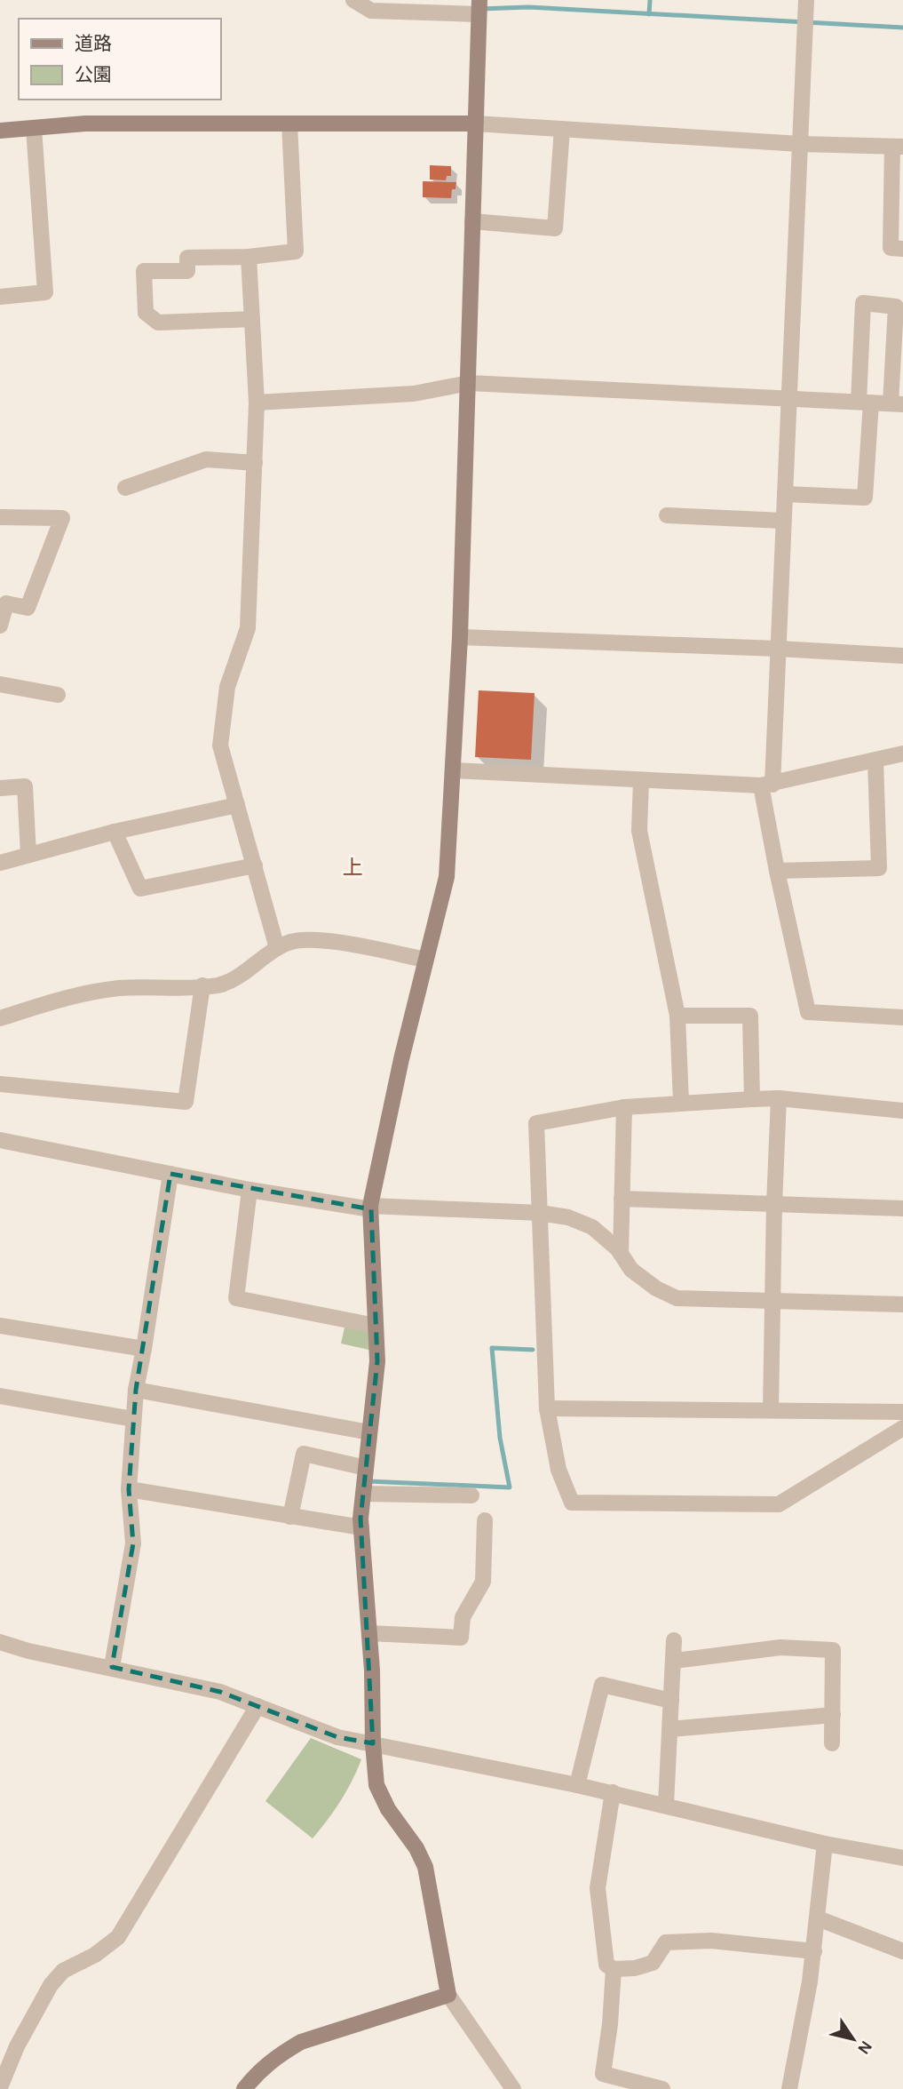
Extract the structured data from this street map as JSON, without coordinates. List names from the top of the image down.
{
  "districts": ["上"],
  "legend": ["道路", "公園"],
  "north": "bottom right"
}
